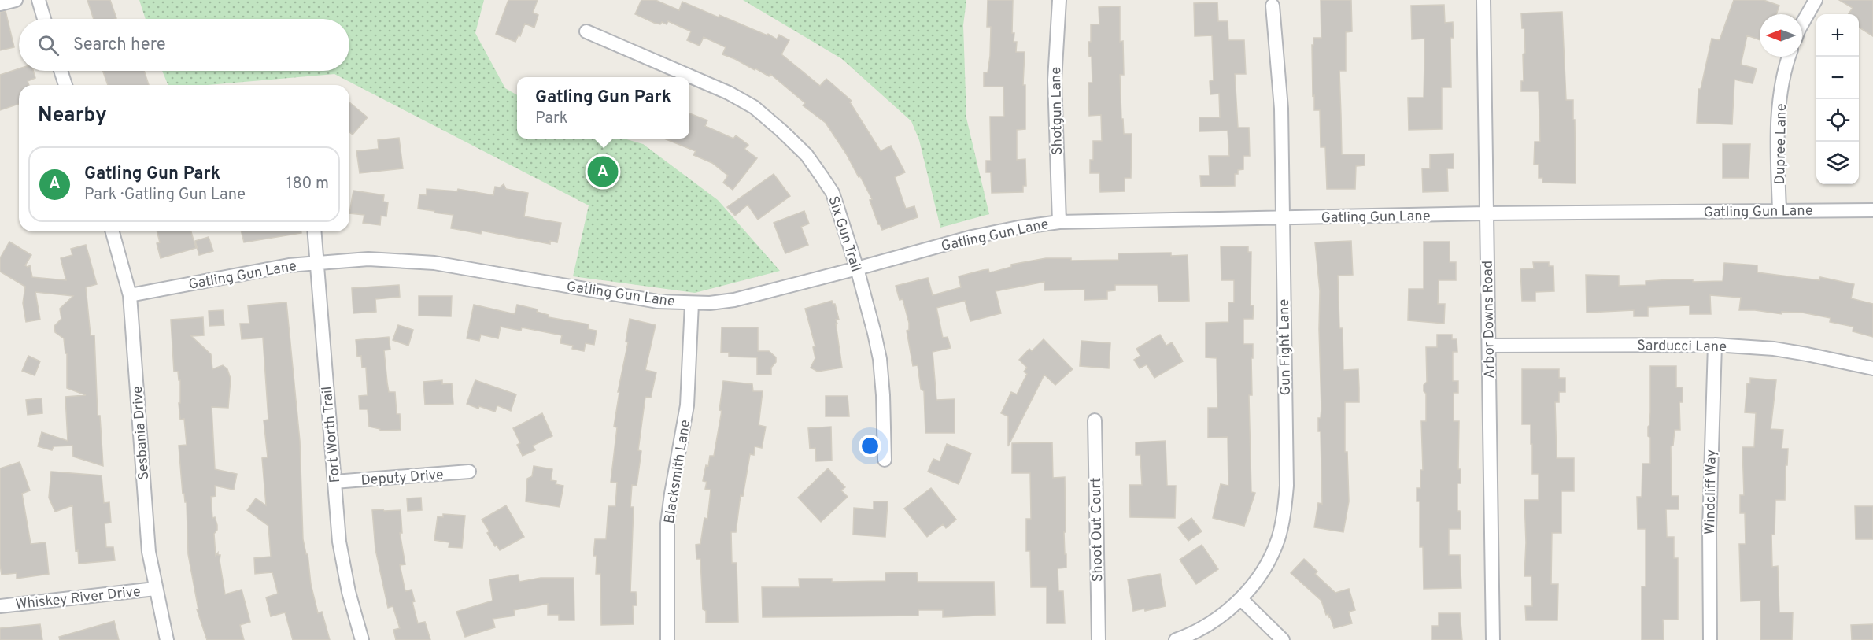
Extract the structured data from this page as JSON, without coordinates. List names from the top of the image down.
{
  "streets": {
    "street": [
      "Shotgun Lane",
      "Dupree Lane",
      "Gatling Gun Lane",
      "Six Gun Trail",
      "Arbor Downs Road",
      "Sarducci Lane",
      "Gun Fight Lane",
      "Sesbania Drive",
      "Fort Worth Trail",
      "Blacksmith Lane",
      "Deputy Drive",
      "Windcliff Way",
      "Shoot Out Court",
      "Whiskey River Drive"
    ]
  },
  "crossings": [
    ["Shotgun Lane", "Gatling Gun Lane"],
    ["Dupree Lane", "Gatling Gun Lane"],
    ["Gatling Gun Lane", "Six Gun Trail"],
    ["Gatling Gun Lane", "Arbor Downs Road"],
    ["Gatling Gun Lane", "Gun Fight Lane"],
    ["Gatling Gun Lane", "Sesbania Drive"],
    ["Gatling Gun Lane", "Fort Worth Trail"],
    ["Gatling Gun Lane", "Blacksmith Lane"],
    ["Arbor Downs Road", "Sarducci Lane"],
    ["Sarducci Lane", "Windcliff Way"],
    ["Sesbania Drive", "Whiskey River Drive"],
    ["Fort Worth Trail", "Deputy Drive"]
  ],
  "north": "left",
  "page": {
    "map_buttons": ["+", "−"],
    "search": "Search here",
    "popup": ["Gatling Gun Park", "Park"],
    "heading": "Nearby",
    "list": [
      {
        "mark": "A",
        "name": "Gatling Gun Park",
        "note": "Park · Gatling Gun Lane",
        "value": "180 m"
      }
    ],
    "pins": "A"
  }
}
